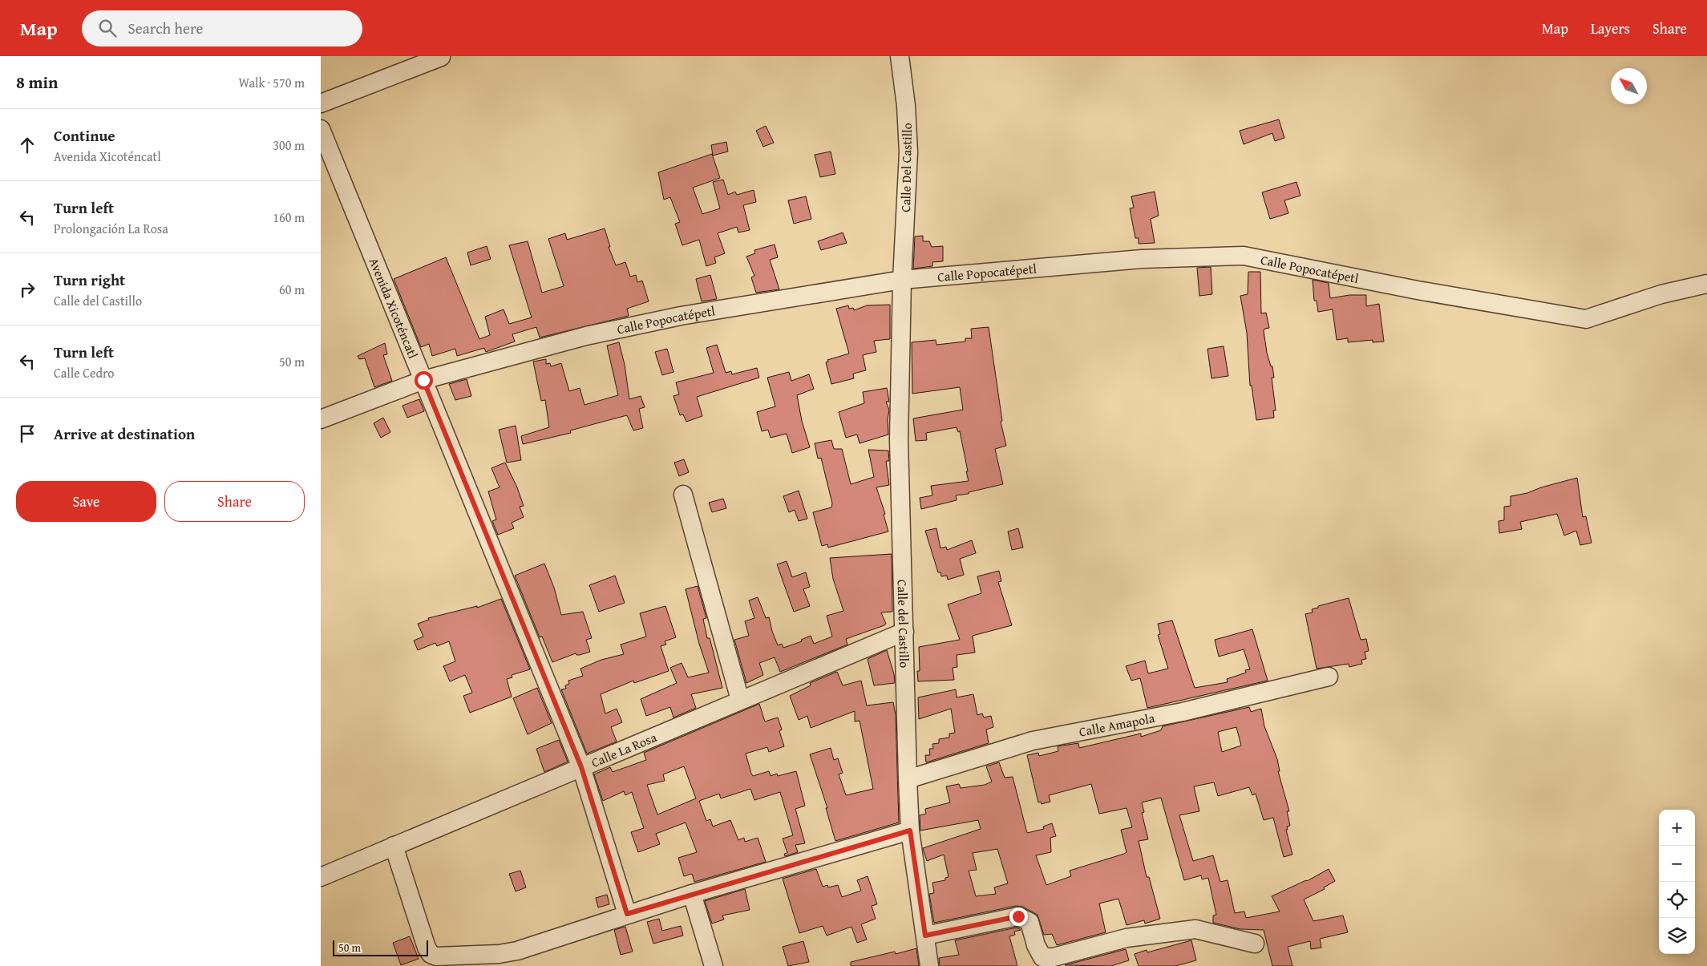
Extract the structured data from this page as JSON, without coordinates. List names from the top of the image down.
{
  "streets": {
    "street": [
      "Calle Del Castillo",
      "Calle Popocatépetl",
      "Avenida Xicoténcatl",
      "Calle del Castillo",
      "Calle Amapola",
      "Calle La Rosa"
    ]
  },
  "crossings": [
    ["Calle Del Castillo", "Calle Popocatépetl"],
    ["Calle Del Castillo", "Calle del Castillo"],
    ["Calle Popocatépetl", "Avenida Xicoténcatl"],
    ["Calle Popocatépetl", "Calle del Castillo"],
    ["Avenida Xicoténcatl", "Calle La Rosa"],
    ["Calle del Castillo", "Calle Amapola"],
    ["Calle del Castillo", "Calle La Rosa"]
  ],
  "scale_bar": "50 m",
  "north": "top left",
  "page": {
    "header": "Map",
    "search": "Search here",
    "nav": ["Map", "Layers", "Share"],
    "heading": ["8 min", "Walk · 570 m"],
    "list": [
      ["Continue", "Avenida Xicoténcatl", "300 m"],
      ["Turn left", "Prolongación La Rosa", "160 m"],
      ["Turn right", "Calle del Castillo", "60 m"],
      ["Turn left", "Calle Cedro", "50 m"],
      "Arrive at destination"
    ],
    "buttons": ["Save", "Share"],
    "map_buttons": ["+", "−"],
    "scale": "50 m"
  }
}
